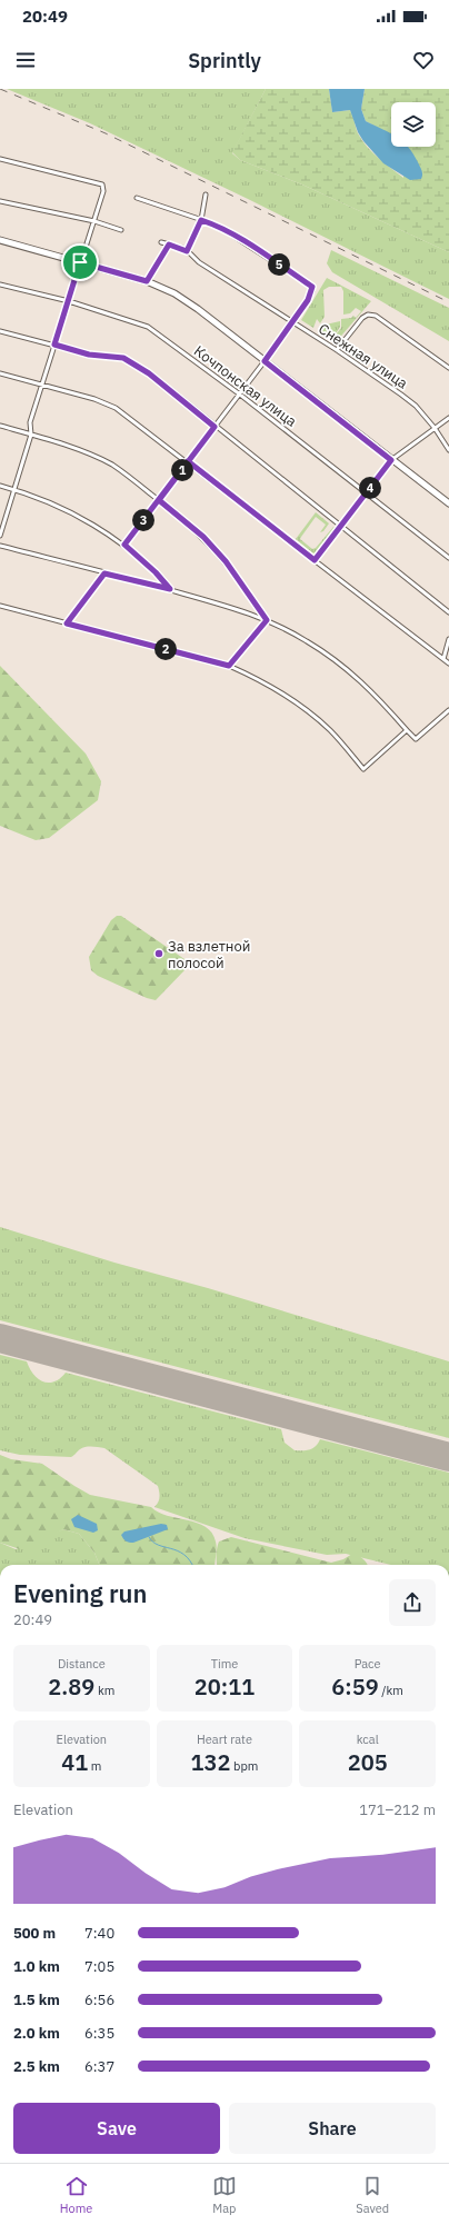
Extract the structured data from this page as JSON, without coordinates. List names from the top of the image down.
{
  "streets": {
    "street": ["Снежная улица", "Кочпонская улица"]
  },
  "places": ["За взлетной полосой"],
  "page": {
    "status": "20:49",
    "header": "Sprintly",
    "pins": [
      "5",
      "1",
      "4",
      "3",
      "2"
    ],
    "heading": ["Evening run", "20:49"],
    "stats": [
      ["Distance", "2.89 km"],
      ["Time", "20:11"],
      ["Pace", "6:59 /km"],
      ["Elevation", "41 m"],
      ["Heart rate", "132 bpm"],
      ["kcal", "205"]
    ],
    "chart": ["Elevation", "171–212 m"],
    "list": [
      {
        "name": "500 m",
        "note": "7:40"
      },
      {
        "name": "1.0 km",
        "note": "7:05"
      },
      {
        "name": "1.5 km",
        "note": "6:56"
      },
      {
        "name": "2.0 km",
        "note": "6:35"
      },
      {
        "name": "2.5 km",
        "note": "6:37"
      }
    ],
    "buttons": ["Save", "Share"],
    "tabs": ["Home", "Map", "Saved"]
  }
}
